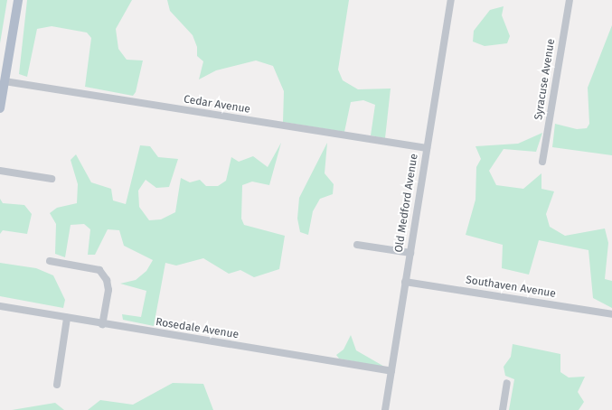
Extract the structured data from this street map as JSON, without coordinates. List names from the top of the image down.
{
  "streets": {
    "street": [
      "Syracuse Avenue",
      "Cedar Avenue",
      "Old Medford Avenue",
      "Southaven Avenue",
      "Rosedale Avenue"
    ]
  },
  "crossings": [
    ["Cedar Avenue", "Old Medford Avenue"],
    ["Old Medford Avenue", "Southaven Avenue"],
    ["Old Medford Avenue", "Rosedale Avenue"]
  ]
}
